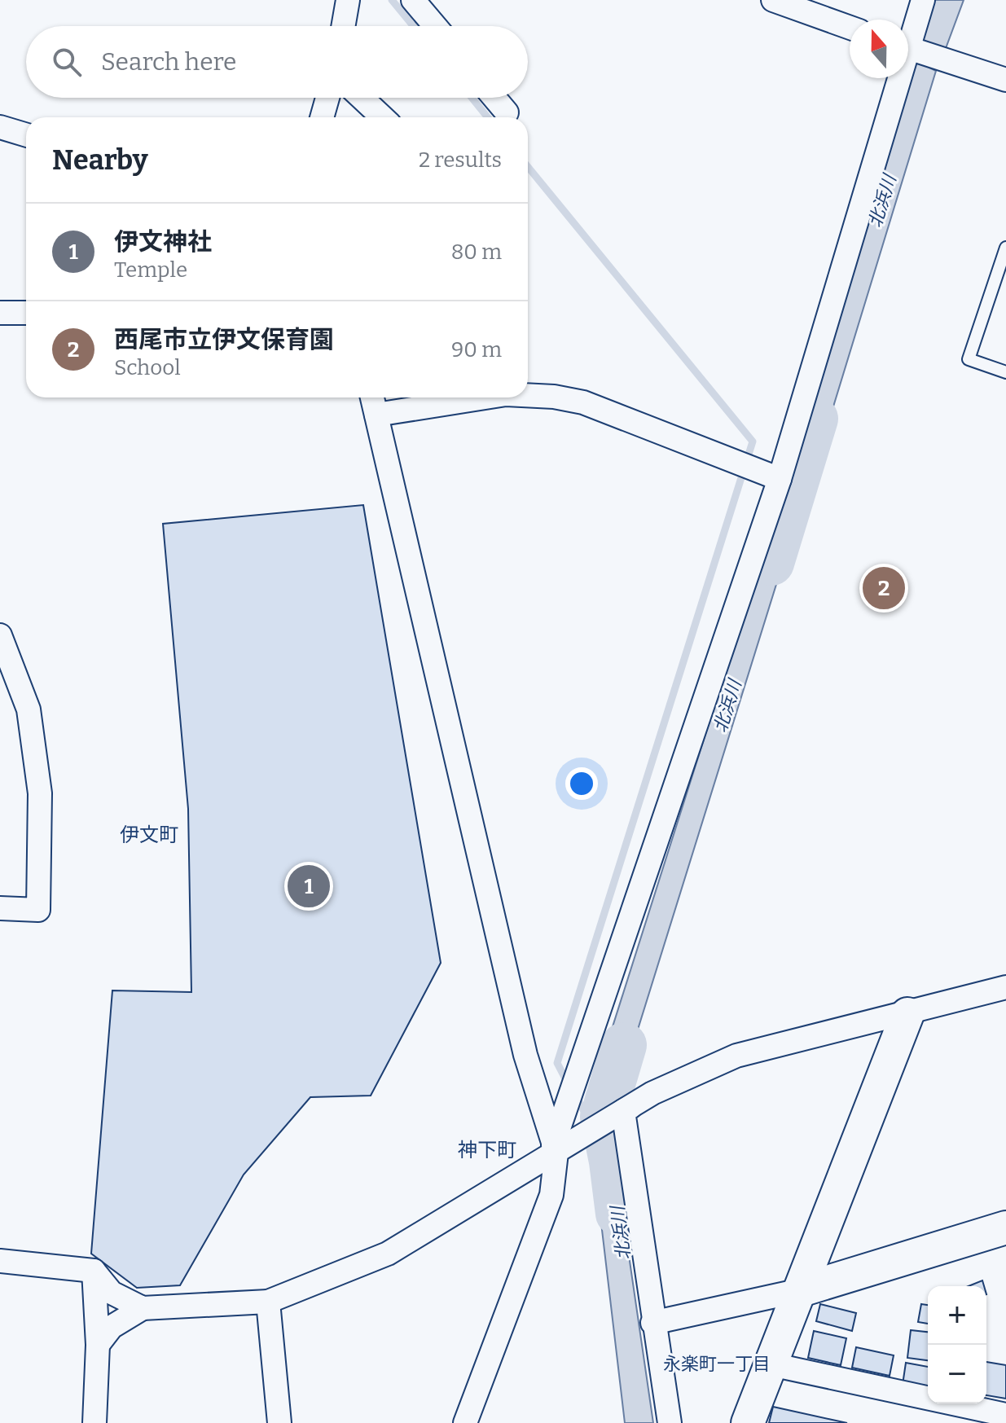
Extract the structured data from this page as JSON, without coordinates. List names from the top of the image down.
{
  "districts": ["伊文町", "神下町", "永楽町一丁目"],
  "water": ["北浜川"],
  "north": "top",
  "page": {
    "search": "Search here",
    "heading": ["Nearby", "2 results"],
    "list": [
      {
        "mark": "1",
        "name": "伊文神社",
        "note": "Temple",
        "value": "80 m"
      },
      {
        "mark": "2",
        "name": "西尾市立伊文保育園",
        "note": "School",
        "value": "90 m"
      }
    ],
    "pins": ["2", "1"],
    "map_buttons": ["+", "−"]
  }
}
